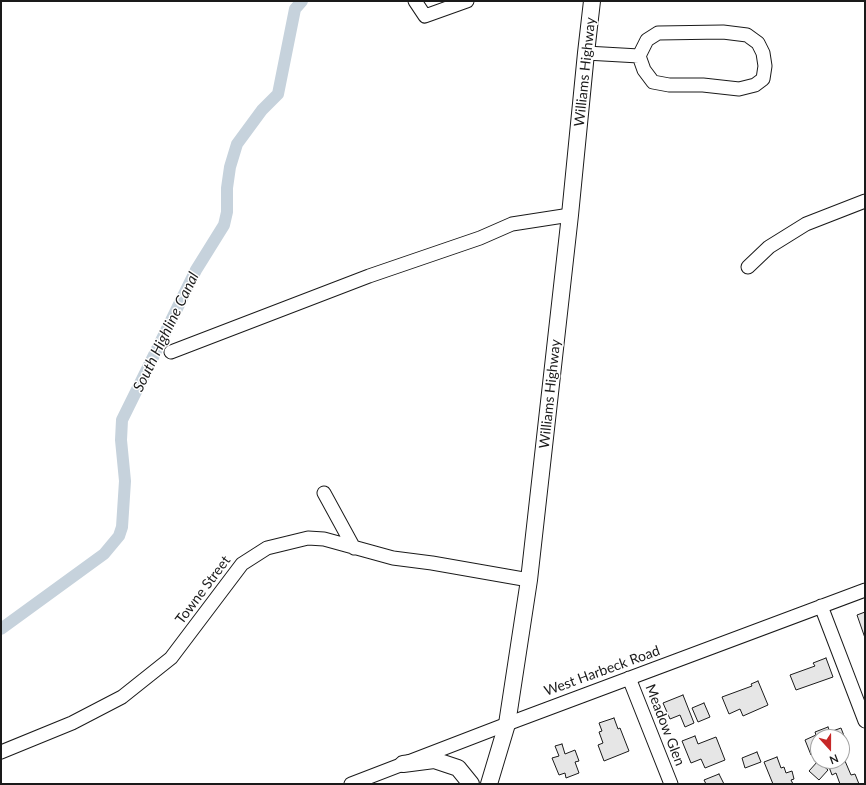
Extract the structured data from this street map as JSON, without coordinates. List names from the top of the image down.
{
  "streets": {
    "main road": ["Williams Highway"],
    "street": ["Towne Street", "West Harbeck Road", "Meadow Glen"]
  },
  "crossings": [
    ["Williams Highway", "Towne Street"],
    ["Williams Highway", "West Harbeck Road"],
    ["West Harbeck Road", "Meadow Glen"]
  ],
  "water": ["South Highline Canal"],
  "north": "bottom"
}
